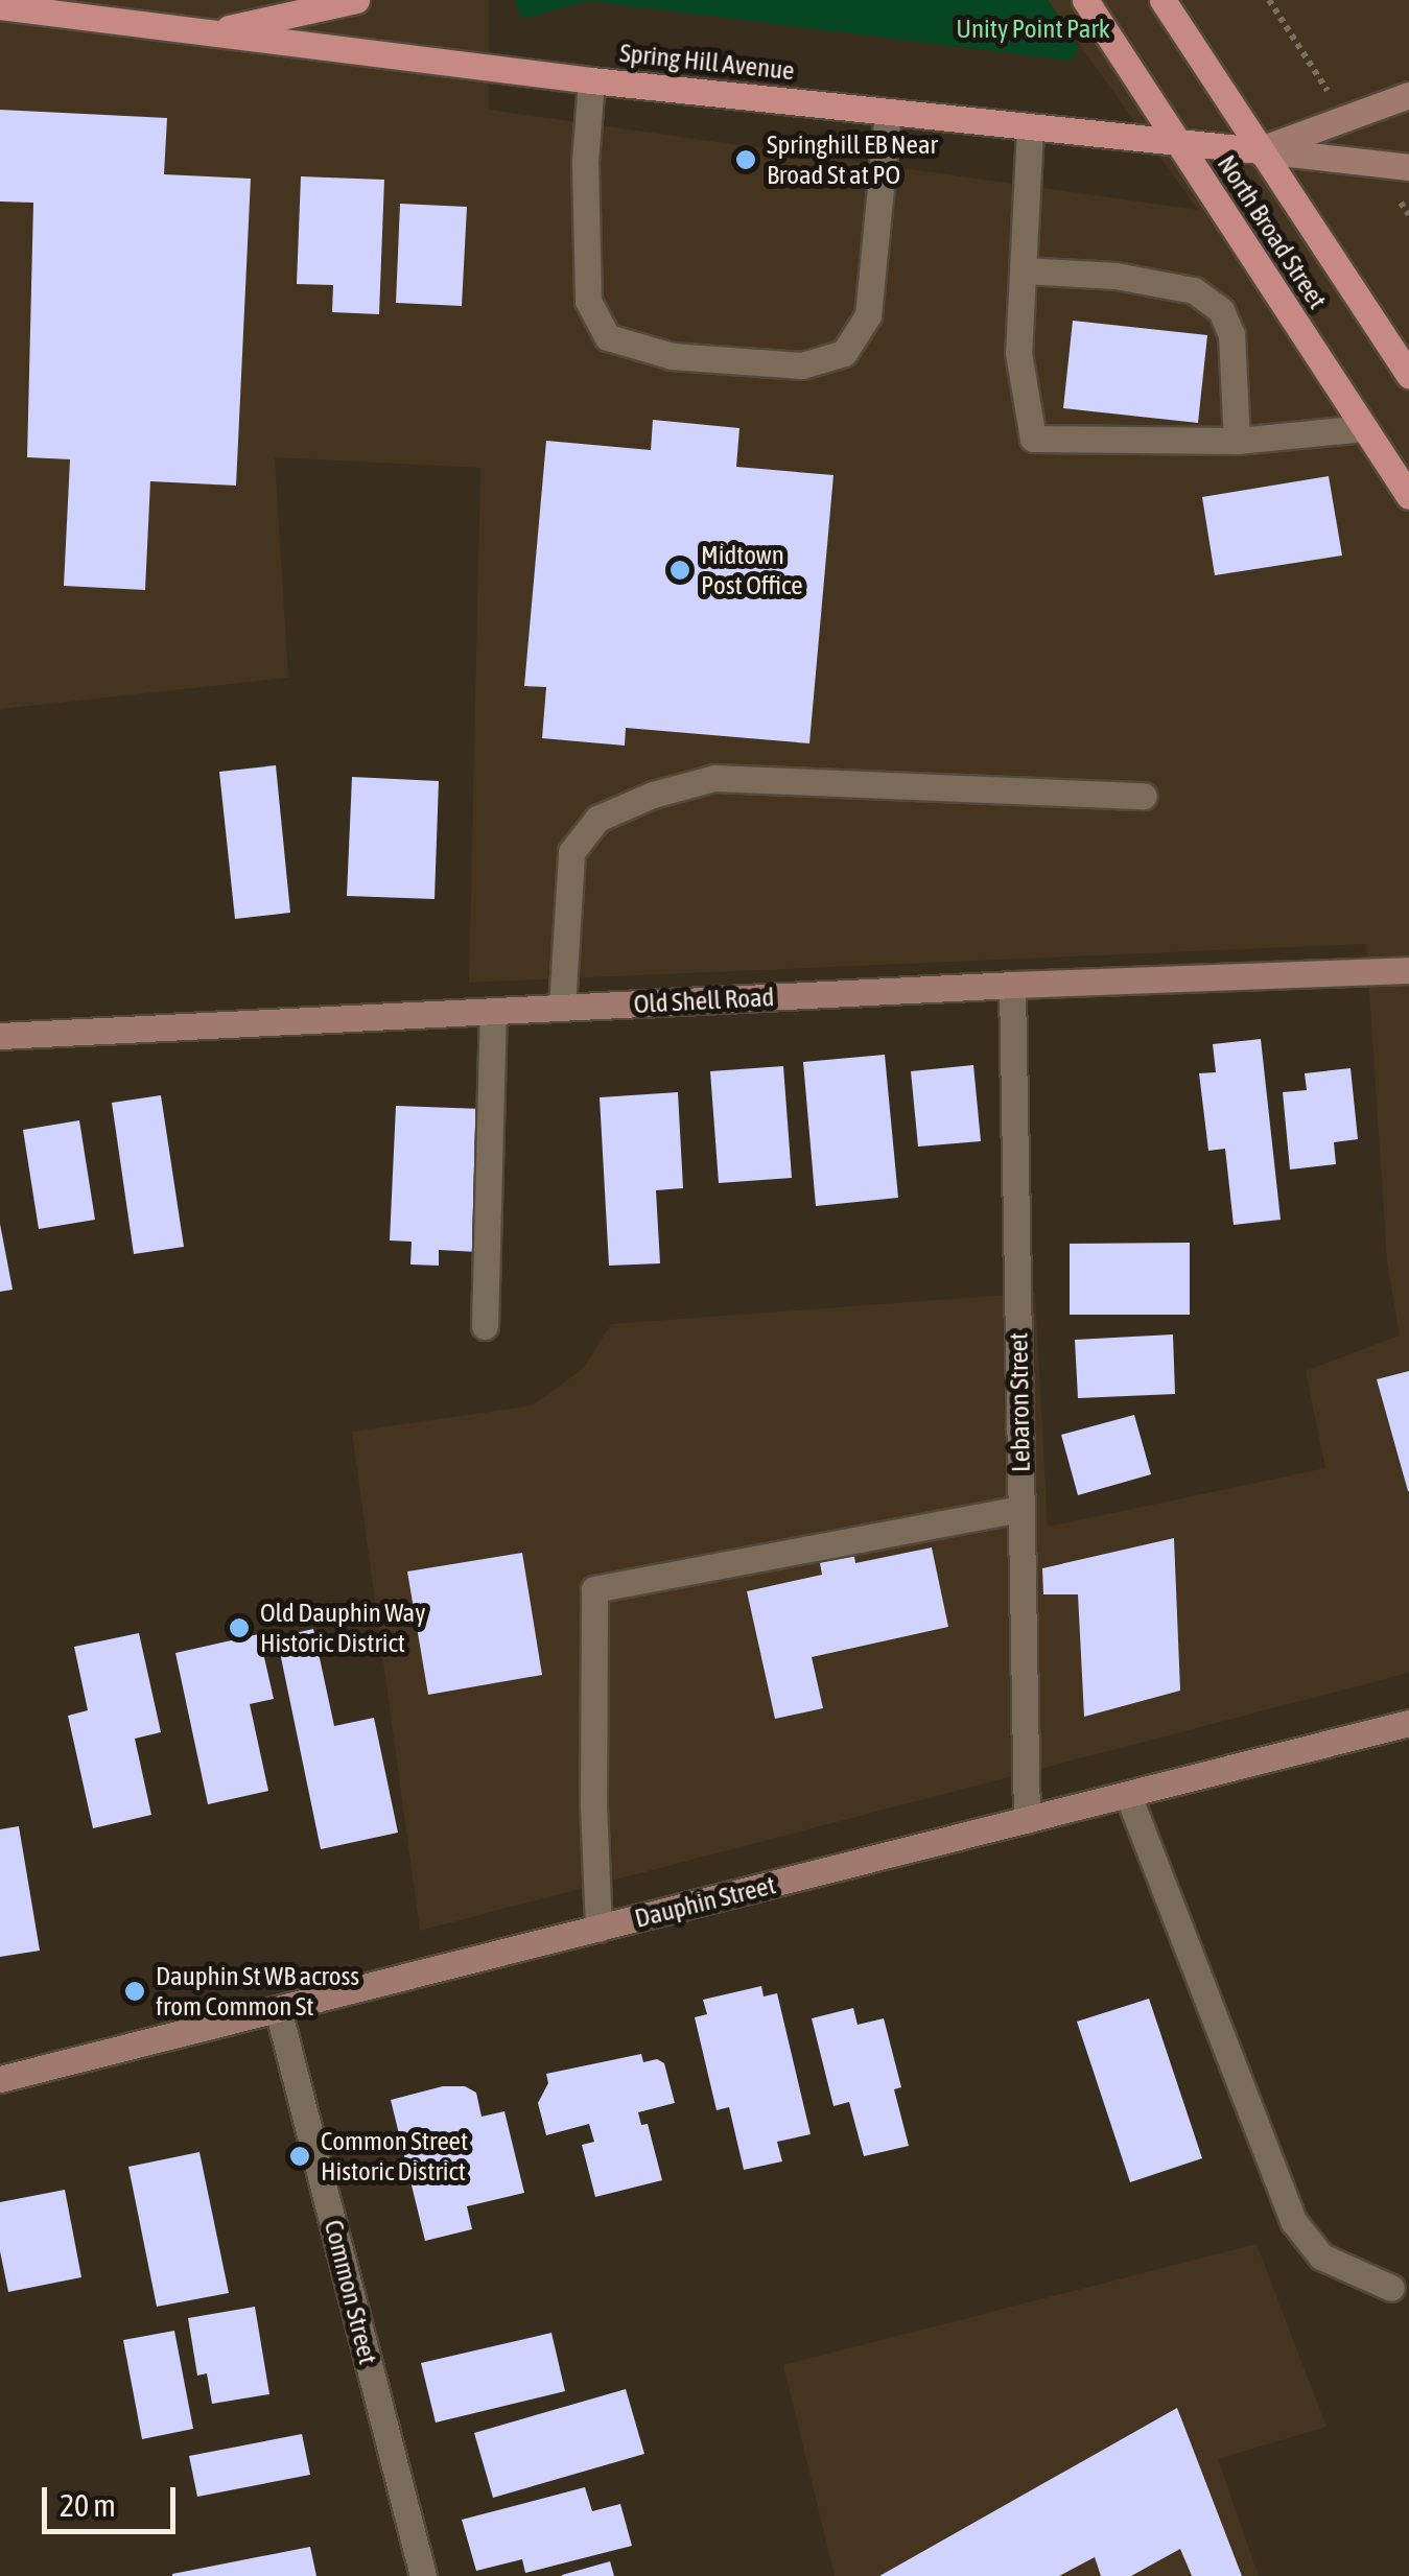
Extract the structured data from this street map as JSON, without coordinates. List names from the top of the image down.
{
  "streets": {
    "main road": ["Spring Hill Avenue", "North Broad Street"],
    "street": [
      "Old Shell Road",
      "Lebaron Street",
      "Dauphin Street",
      "Common Street"
    ]
  },
  "crossings": [
    ["Spring Hill Avenue", "North Broad Street"],
    ["Old Shell Road", "Lebaron Street"],
    ["Lebaron Street", "Dauphin Street"],
    ["Dauphin Street", "Common Street"]
  ],
  "parks": ["Unity Point Park"],
  "places": [
    "Springhill EB Near Broad St at PO",
    "Midtown Post Office",
    "Old Dauphin Way Historic District",
    "Dauphin St WB across from Common St",
    "Common Street Historic District"
  ],
  "scale_bar": "20 m"
}
